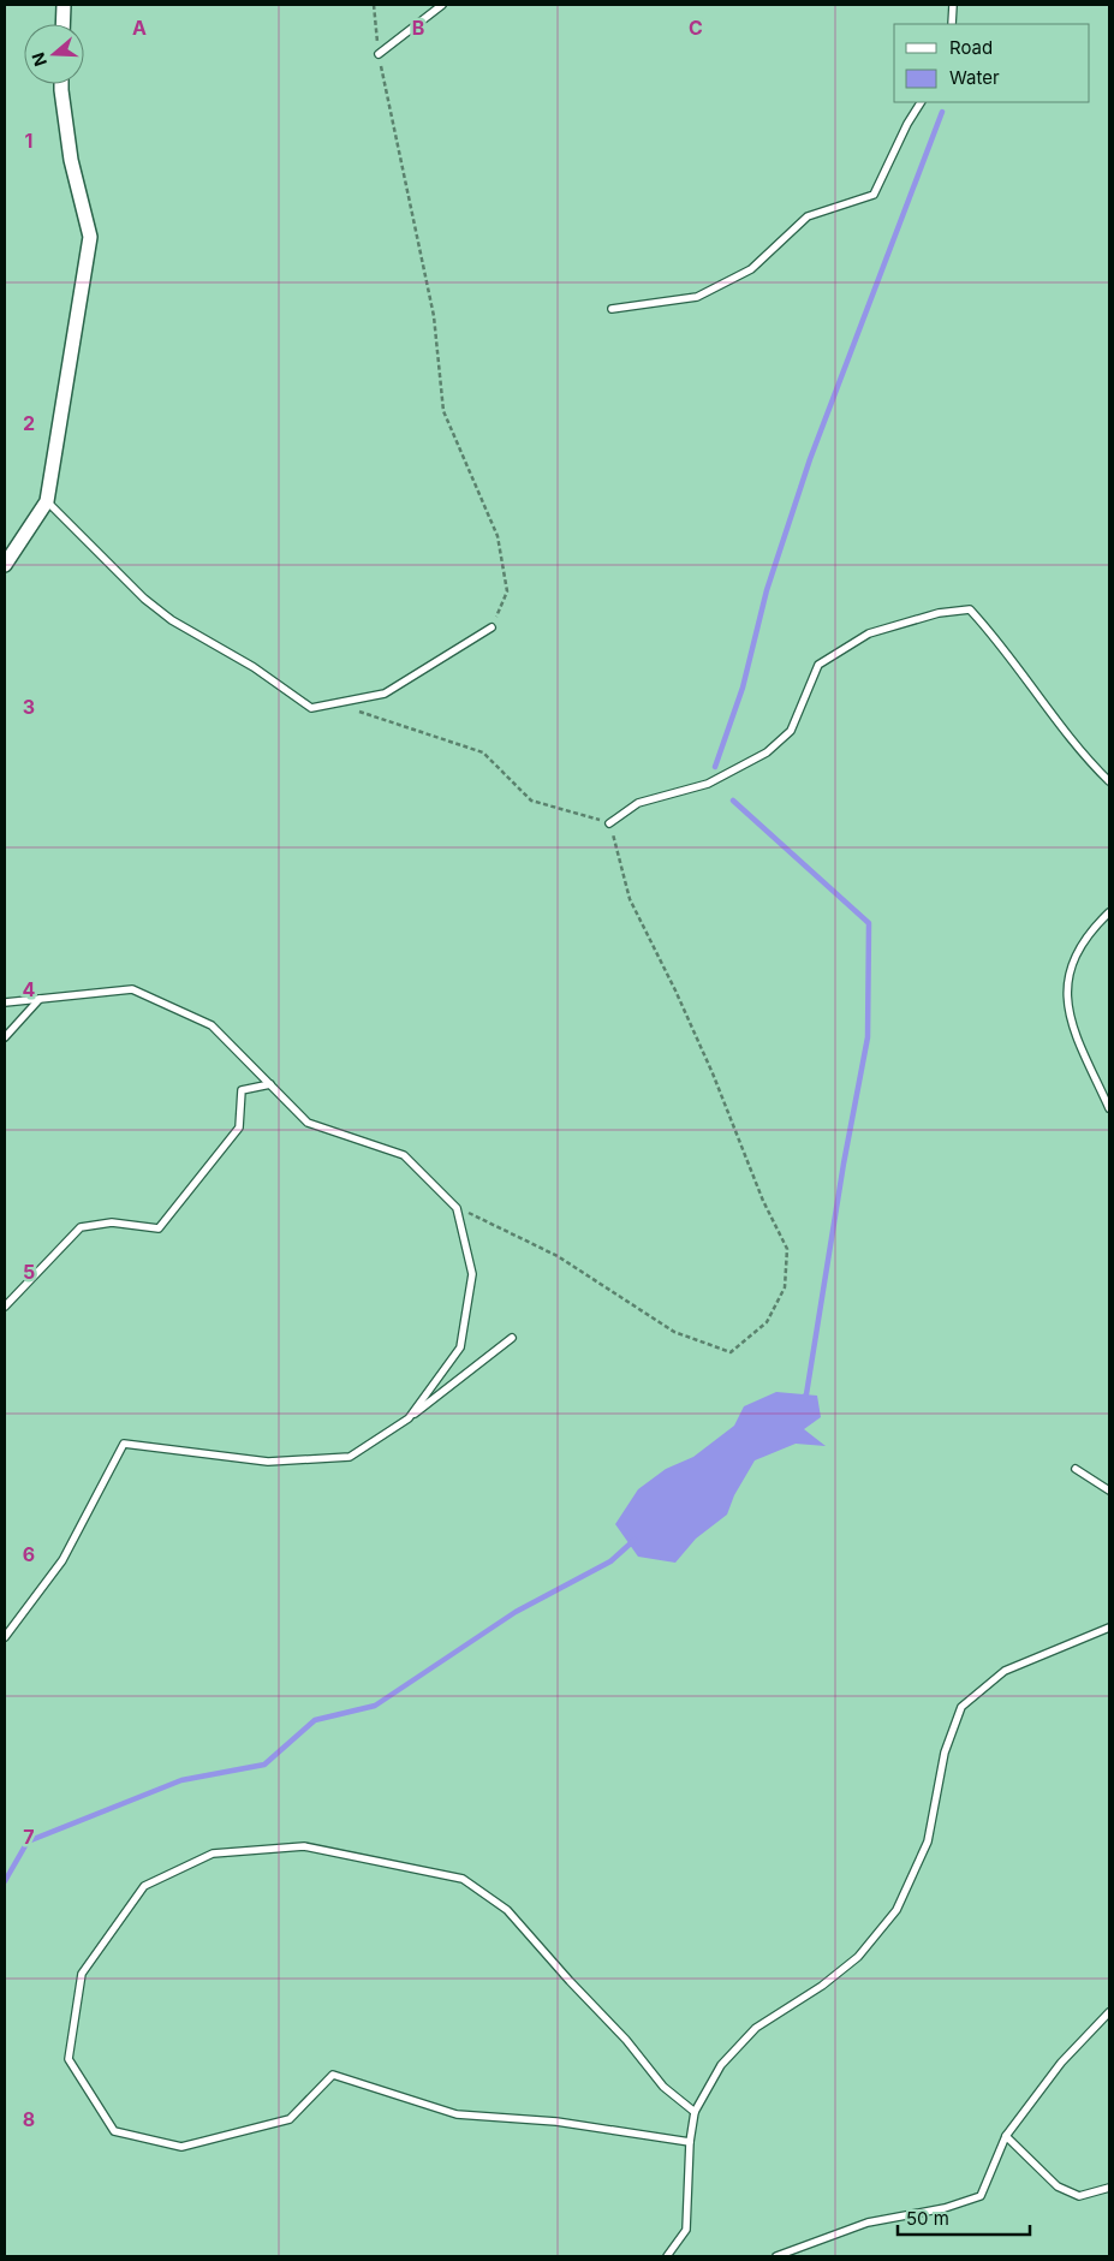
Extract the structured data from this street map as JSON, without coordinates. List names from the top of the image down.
{
  "legend": ["Road", "Water"],
  "scale_bar": "50 m",
  "north": "left",
  "grid": {
    "columns": ["A", "B", "C"],
    "rows": [
      "1",
      "2",
      "3",
      "4",
      "5",
      "6",
      "7",
      "8"
    ]
  }
}
